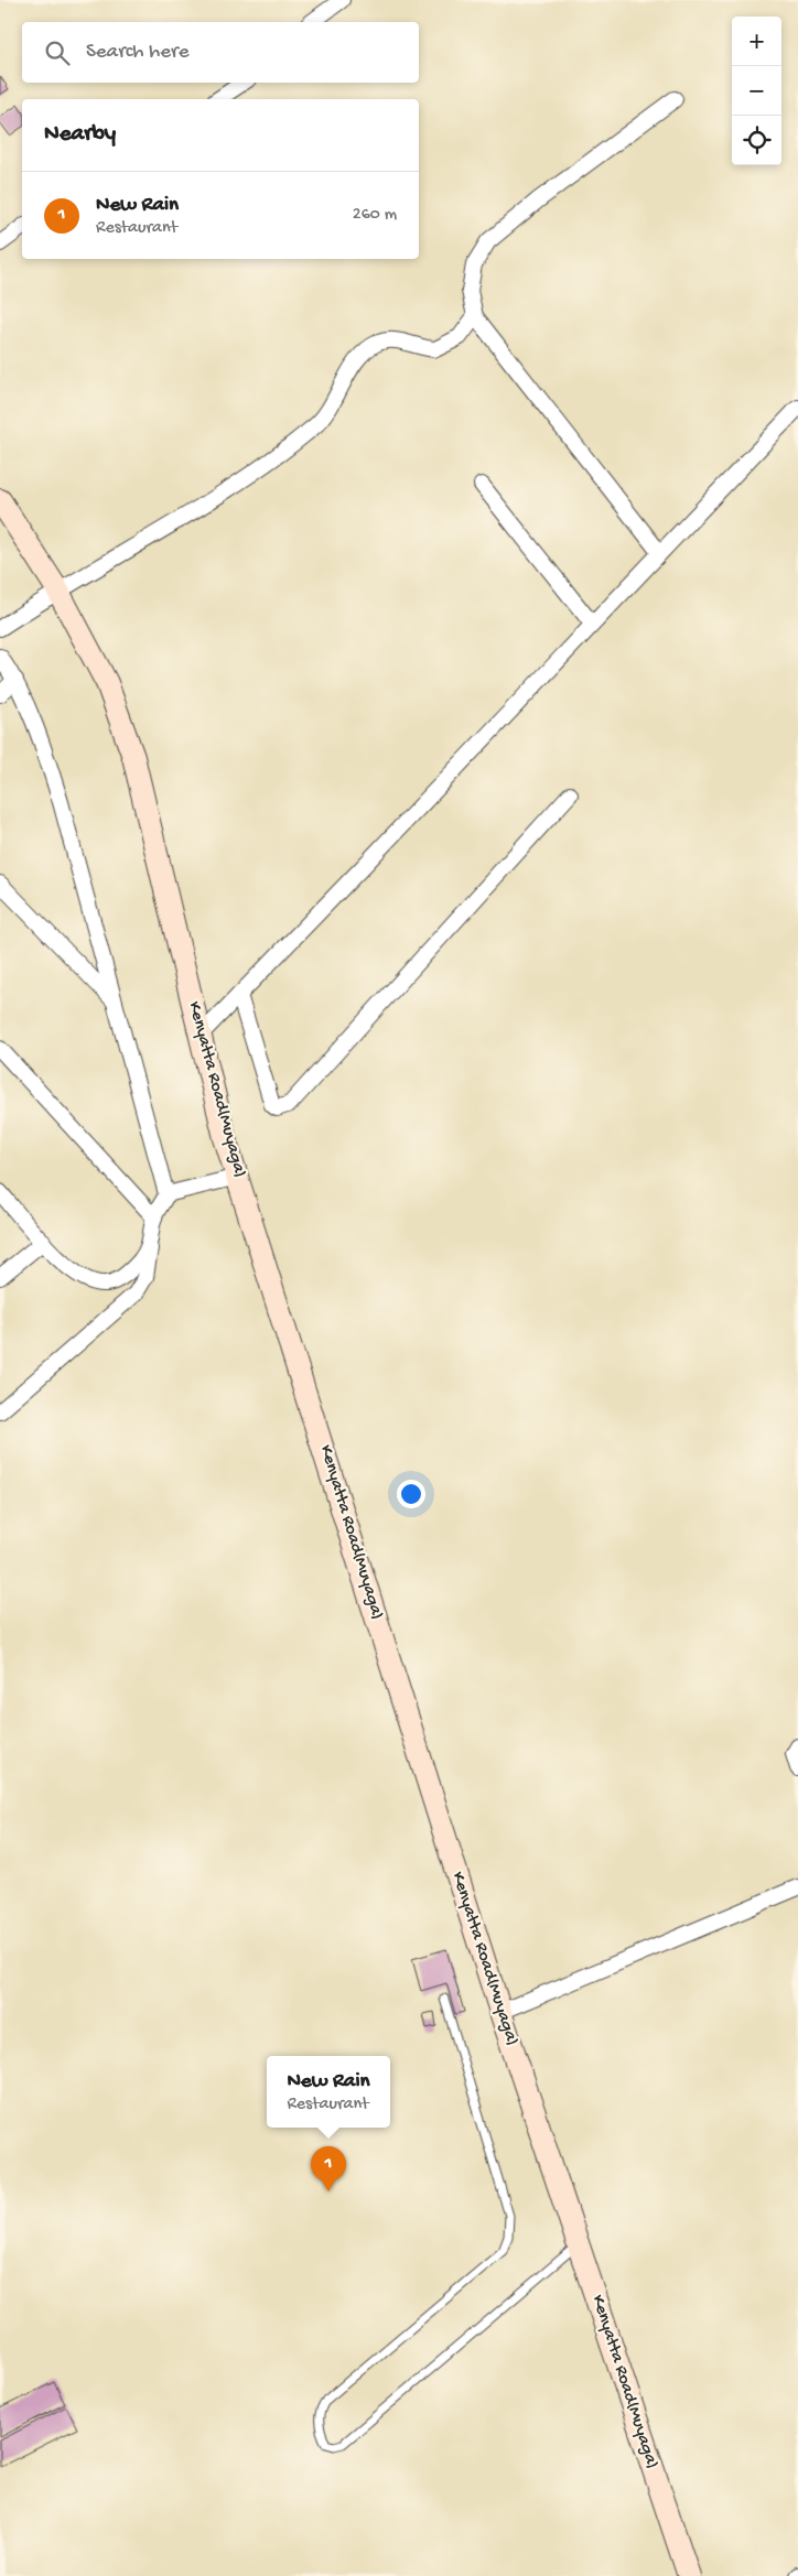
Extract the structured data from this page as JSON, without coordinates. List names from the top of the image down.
{
  "streets": {
    "main road": ["Kenyatta Road(Muyaga)"]
  },
  "page": {
    "map_buttons": ["+", "−"],
    "search": "Search here",
    "heading": "Nearby",
    "list": [
      {
        "mark": "1",
        "name": "New Rain",
        "note": "Restaurant",
        "value": "260 m"
      }
    ],
    "popup": ["New Rain", "Restaurant"],
    "pins": "1"
  }
}
